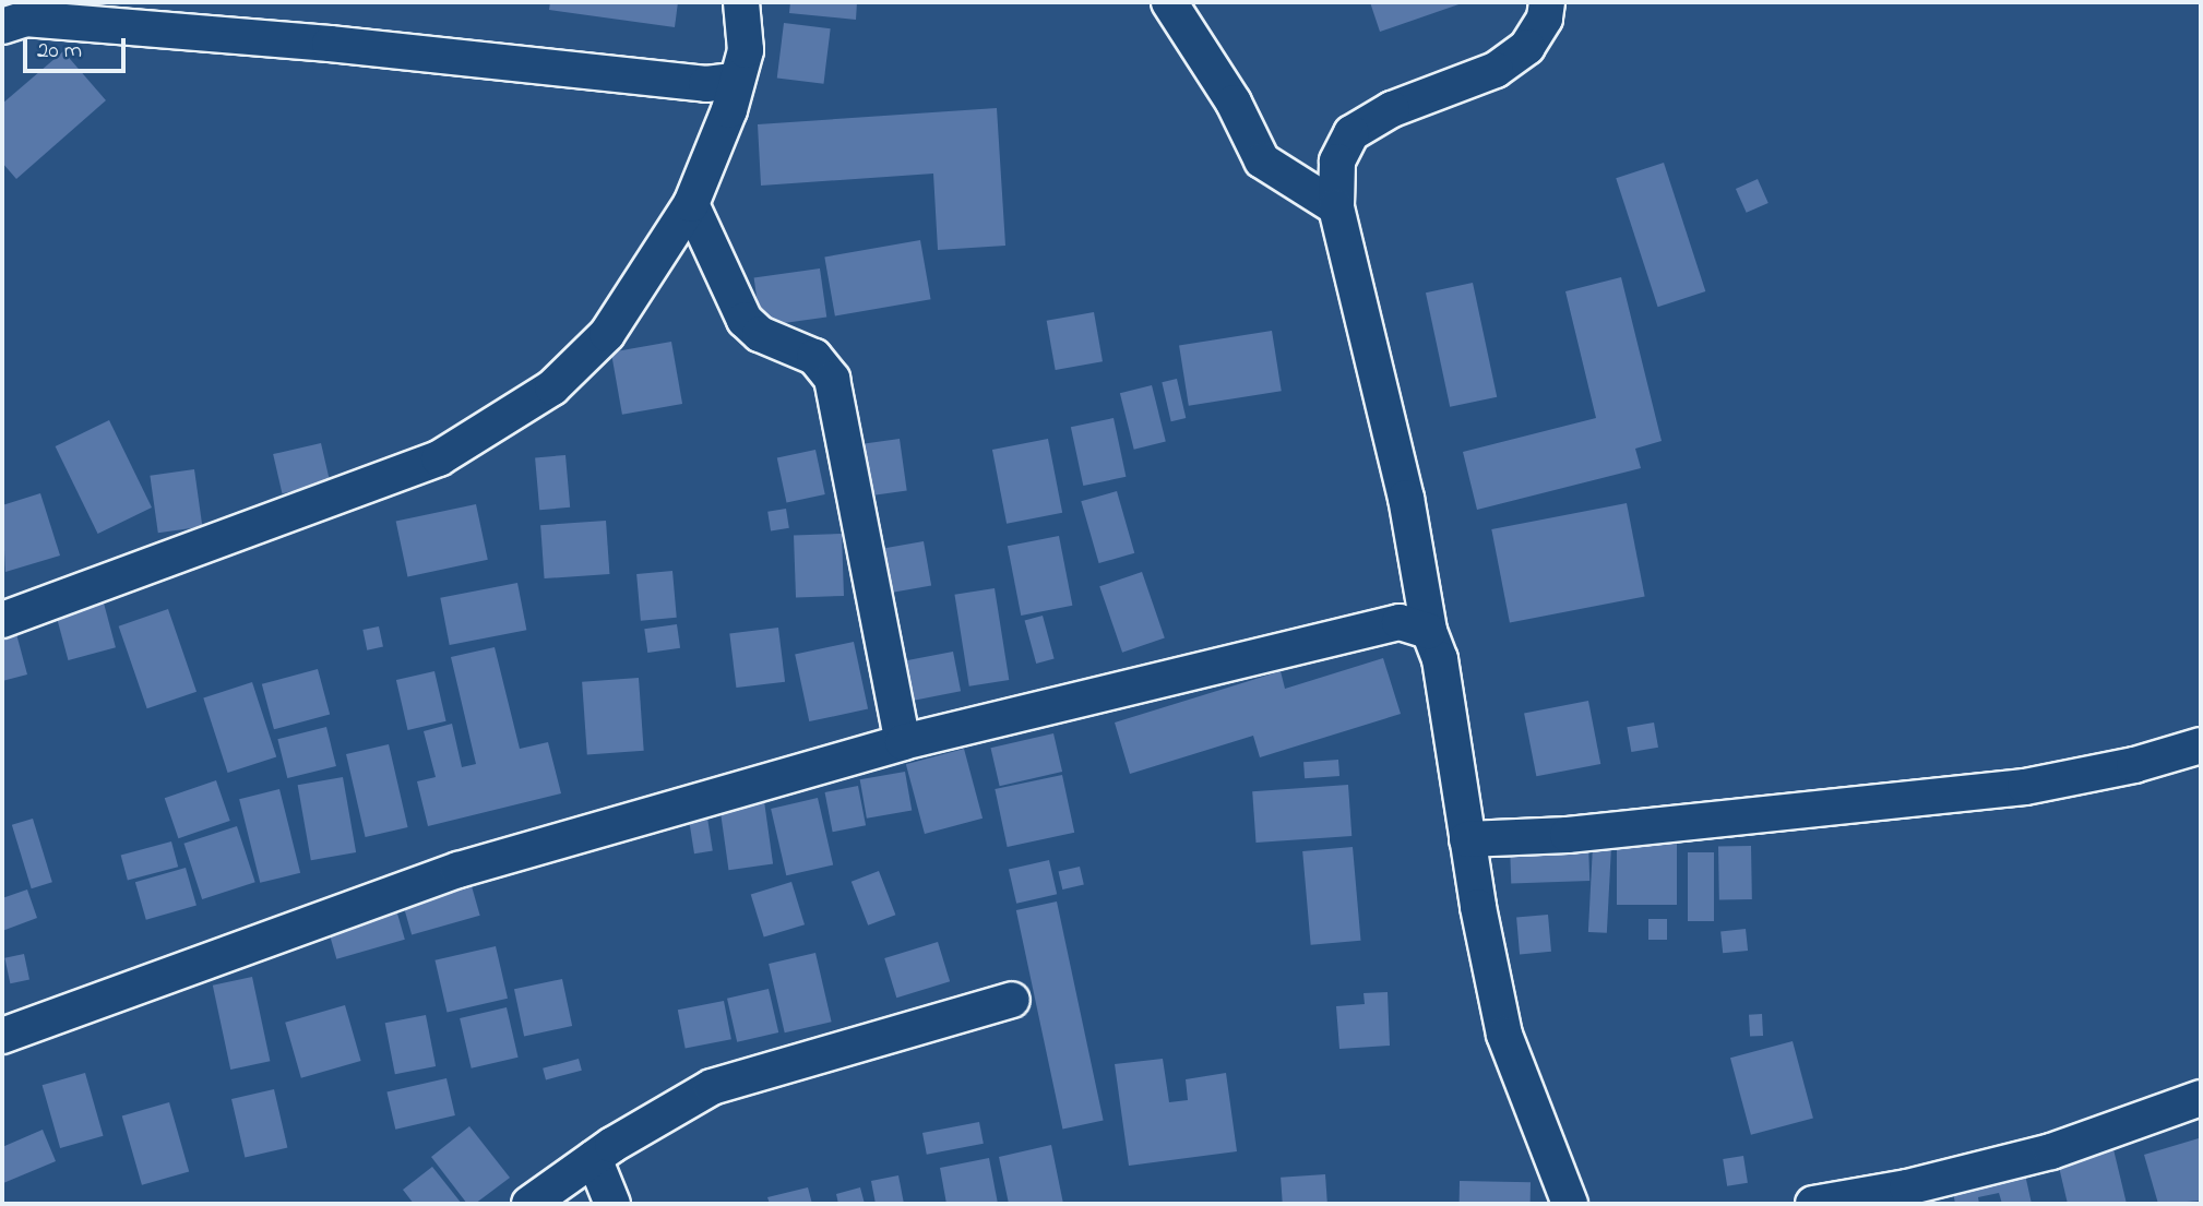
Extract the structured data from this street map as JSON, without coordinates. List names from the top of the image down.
{
  "scale_bar": "20 m"
}
